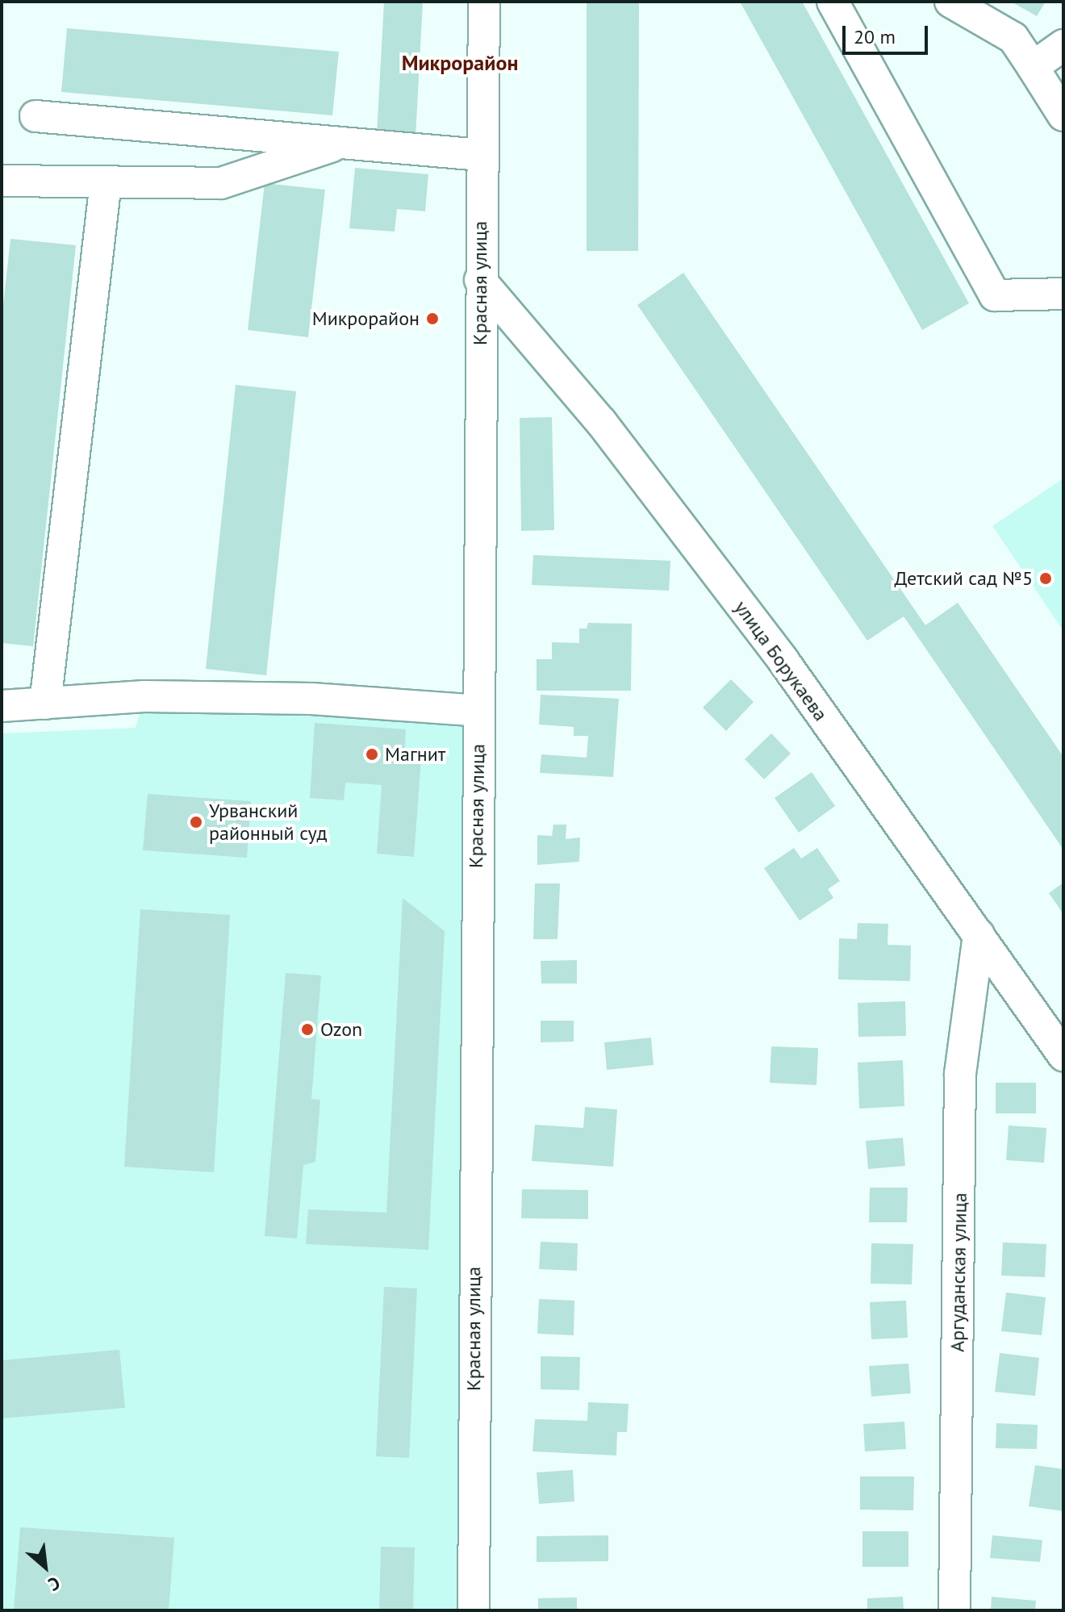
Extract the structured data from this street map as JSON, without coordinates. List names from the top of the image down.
{
  "streets": {
    "street": ["Красная улица", "улица Борукаева", "Аргуданская улица"]
  },
  "crossings": [
    ["Красная улица", "улица Борукаева"],
    ["улица Борукаева", "Аргуданская улица"]
  ],
  "districts": ["Микрорайон"],
  "places": [
    "Микрорайон",
    "Детский сад №5",
    "Магнит",
    "Урванский районный суд",
    "Ozon"
  ],
  "scale_bar": "20 m",
  "north": "bottom right"
}
